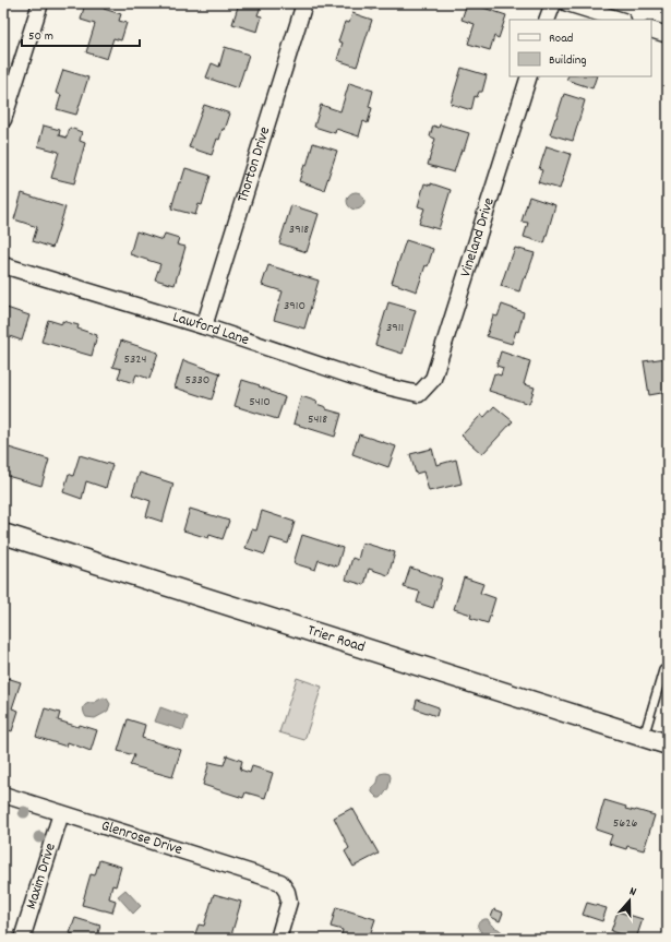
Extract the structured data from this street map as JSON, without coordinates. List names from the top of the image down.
{
  "streets": {
    "street": [
      "Thorton Drive",
      "Vineland Drive",
      "Lawford Lane",
      "Trier Road",
      "Glenrose Drive",
      "Maxim Drive"
    ]
  },
  "crossings": [
    ["Thorton Drive", "Lawford Lane"],
    ["Vineland Drive", "Lawford Lane"],
    ["Glenrose Drive", "Maxim Drive"]
  ],
  "house_numbers": [
    "3918",
    "3910",
    "3911",
    "5324",
    "5330",
    "5410",
    "5418",
    "5626"
  ],
  "legend": ["Road", "Building"],
  "scale_bar": "50 m",
  "north": "top"
}
